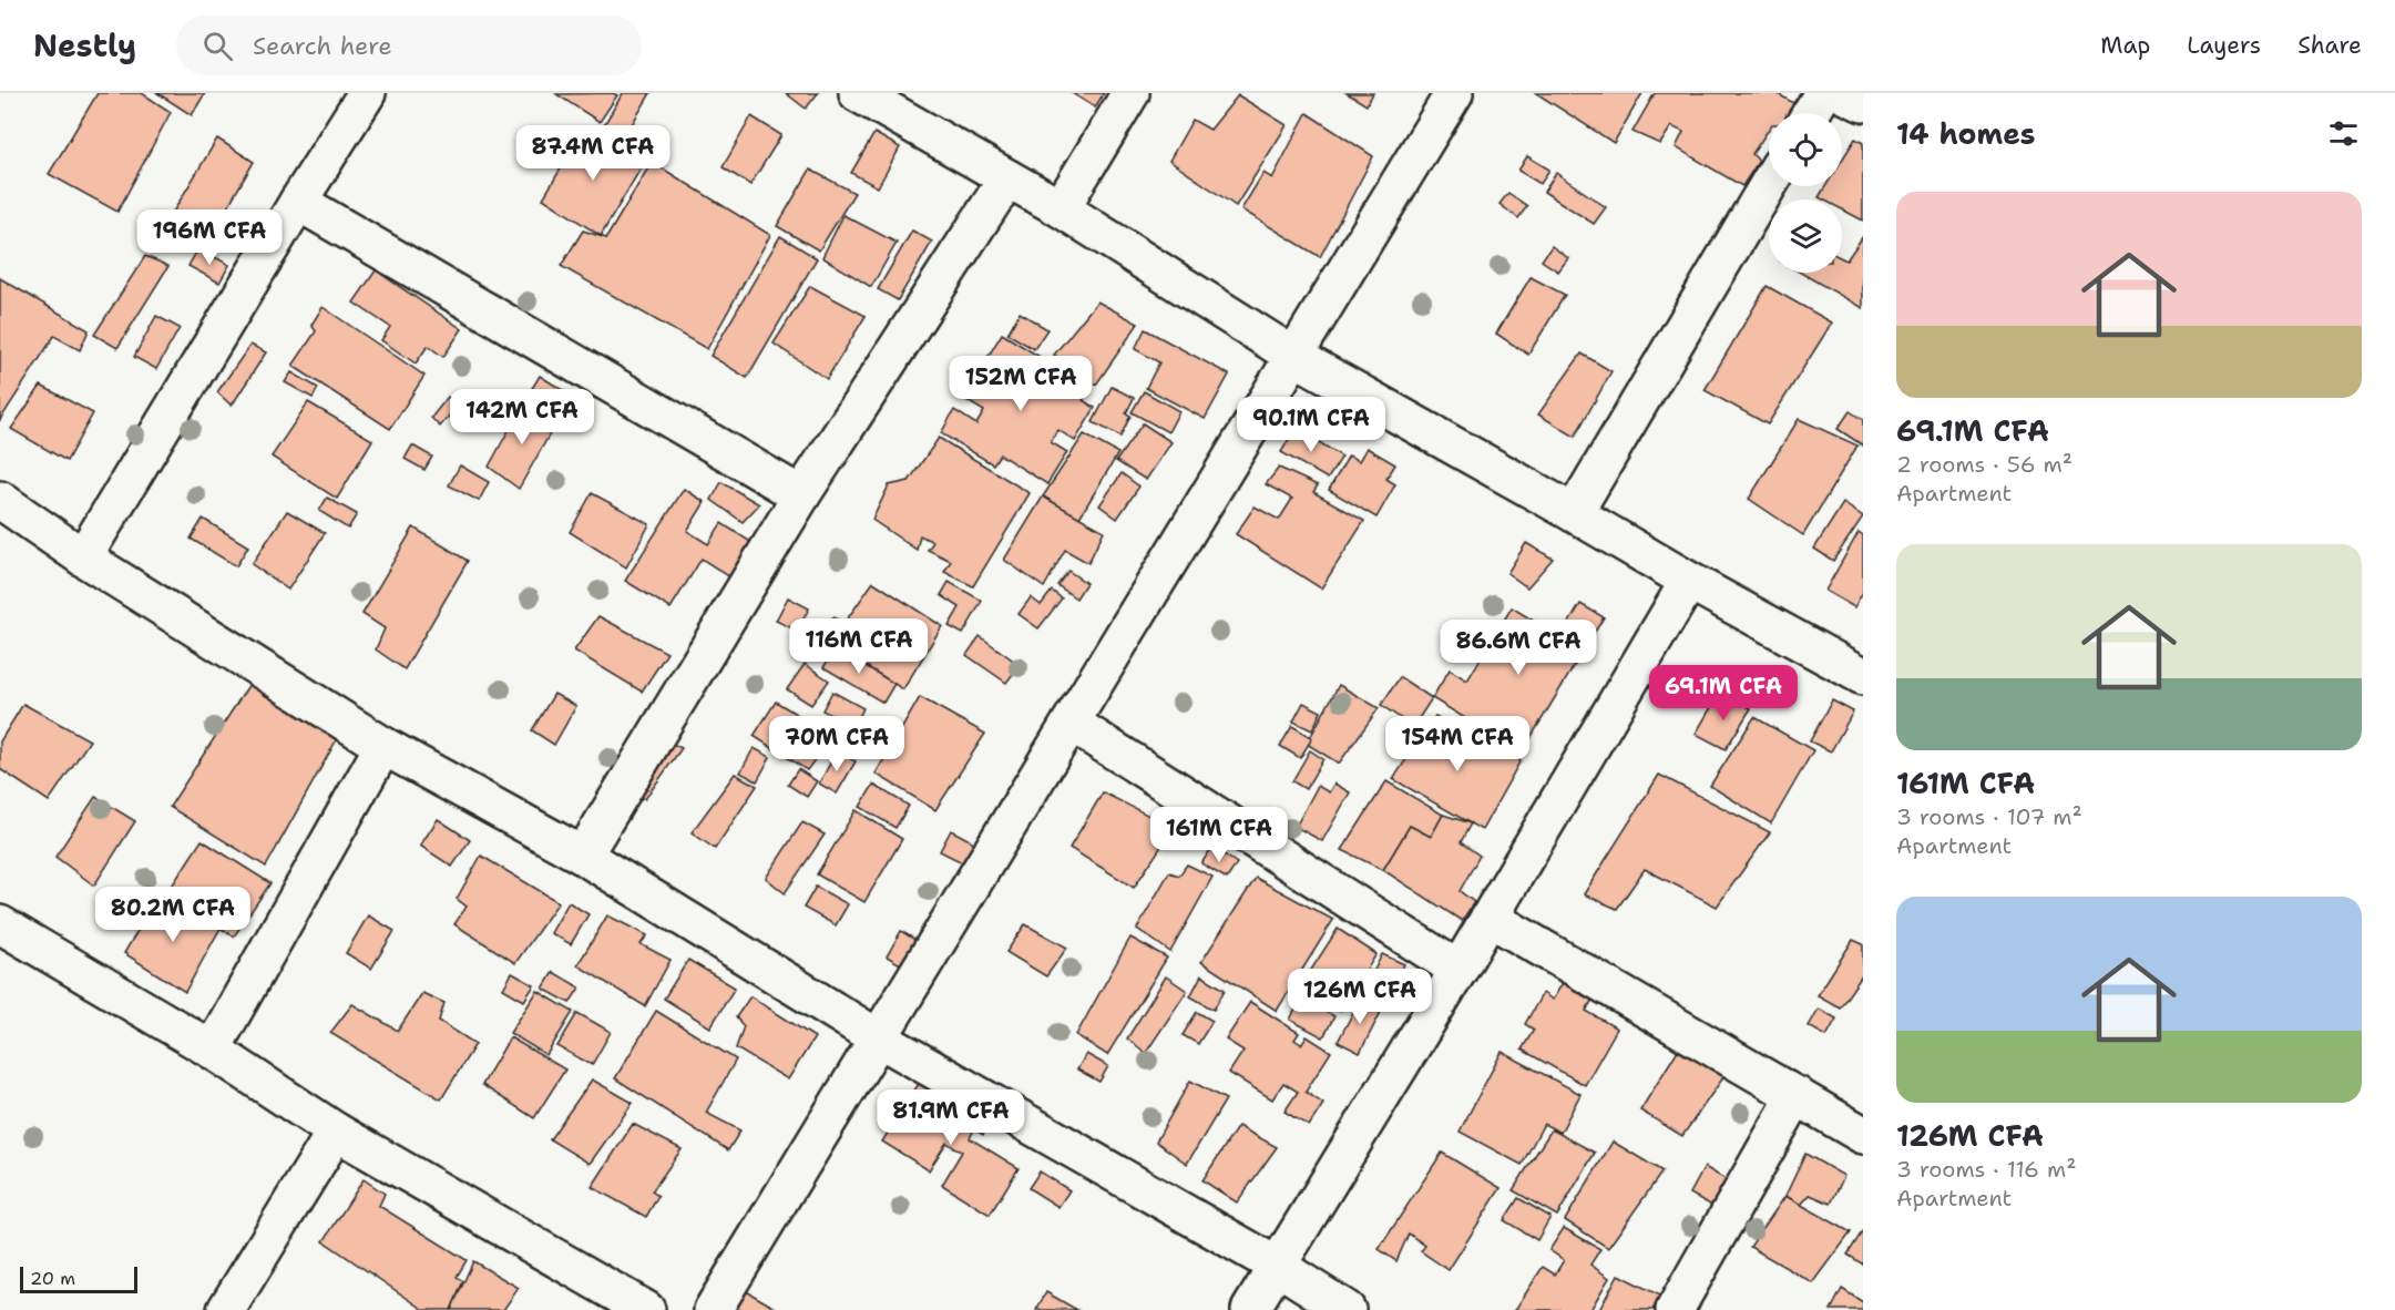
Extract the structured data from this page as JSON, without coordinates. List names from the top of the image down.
{
  "scale_bar": "20 m",
  "page": {
    "header": "Nestly",
    "search": "Search here",
    "nav": ["Map", "Layers", "Share"],
    "heading": "14 homes",
    "price": [
      "87.4M CFA",
      "196M CFA",
      "152M CFA",
      "142M CFA",
      "90.1M CFA",
      "116M CFA",
      "86.6M CFA",
      "69.1M CFA",
      "70M CFA",
      "154M CFA",
      "161M CFA",
      "80.2M CFA",
      "126M CFA",
      "81.9M CFA"
    ],
    "list": [
      {
        "name": "69.1M CFA",
        "note": "2 rooms · 56 m² · Apartment"
      },
      {
        "name": "161M CFA",
        "note": "3 rooms · 107 m² · Apartment"
      },
      {
        "name": "126M CFA",
        "note": "3 rooms · 116 m² · Apartment"
      }
    ],
    "scale": "20 m"
  }
}
